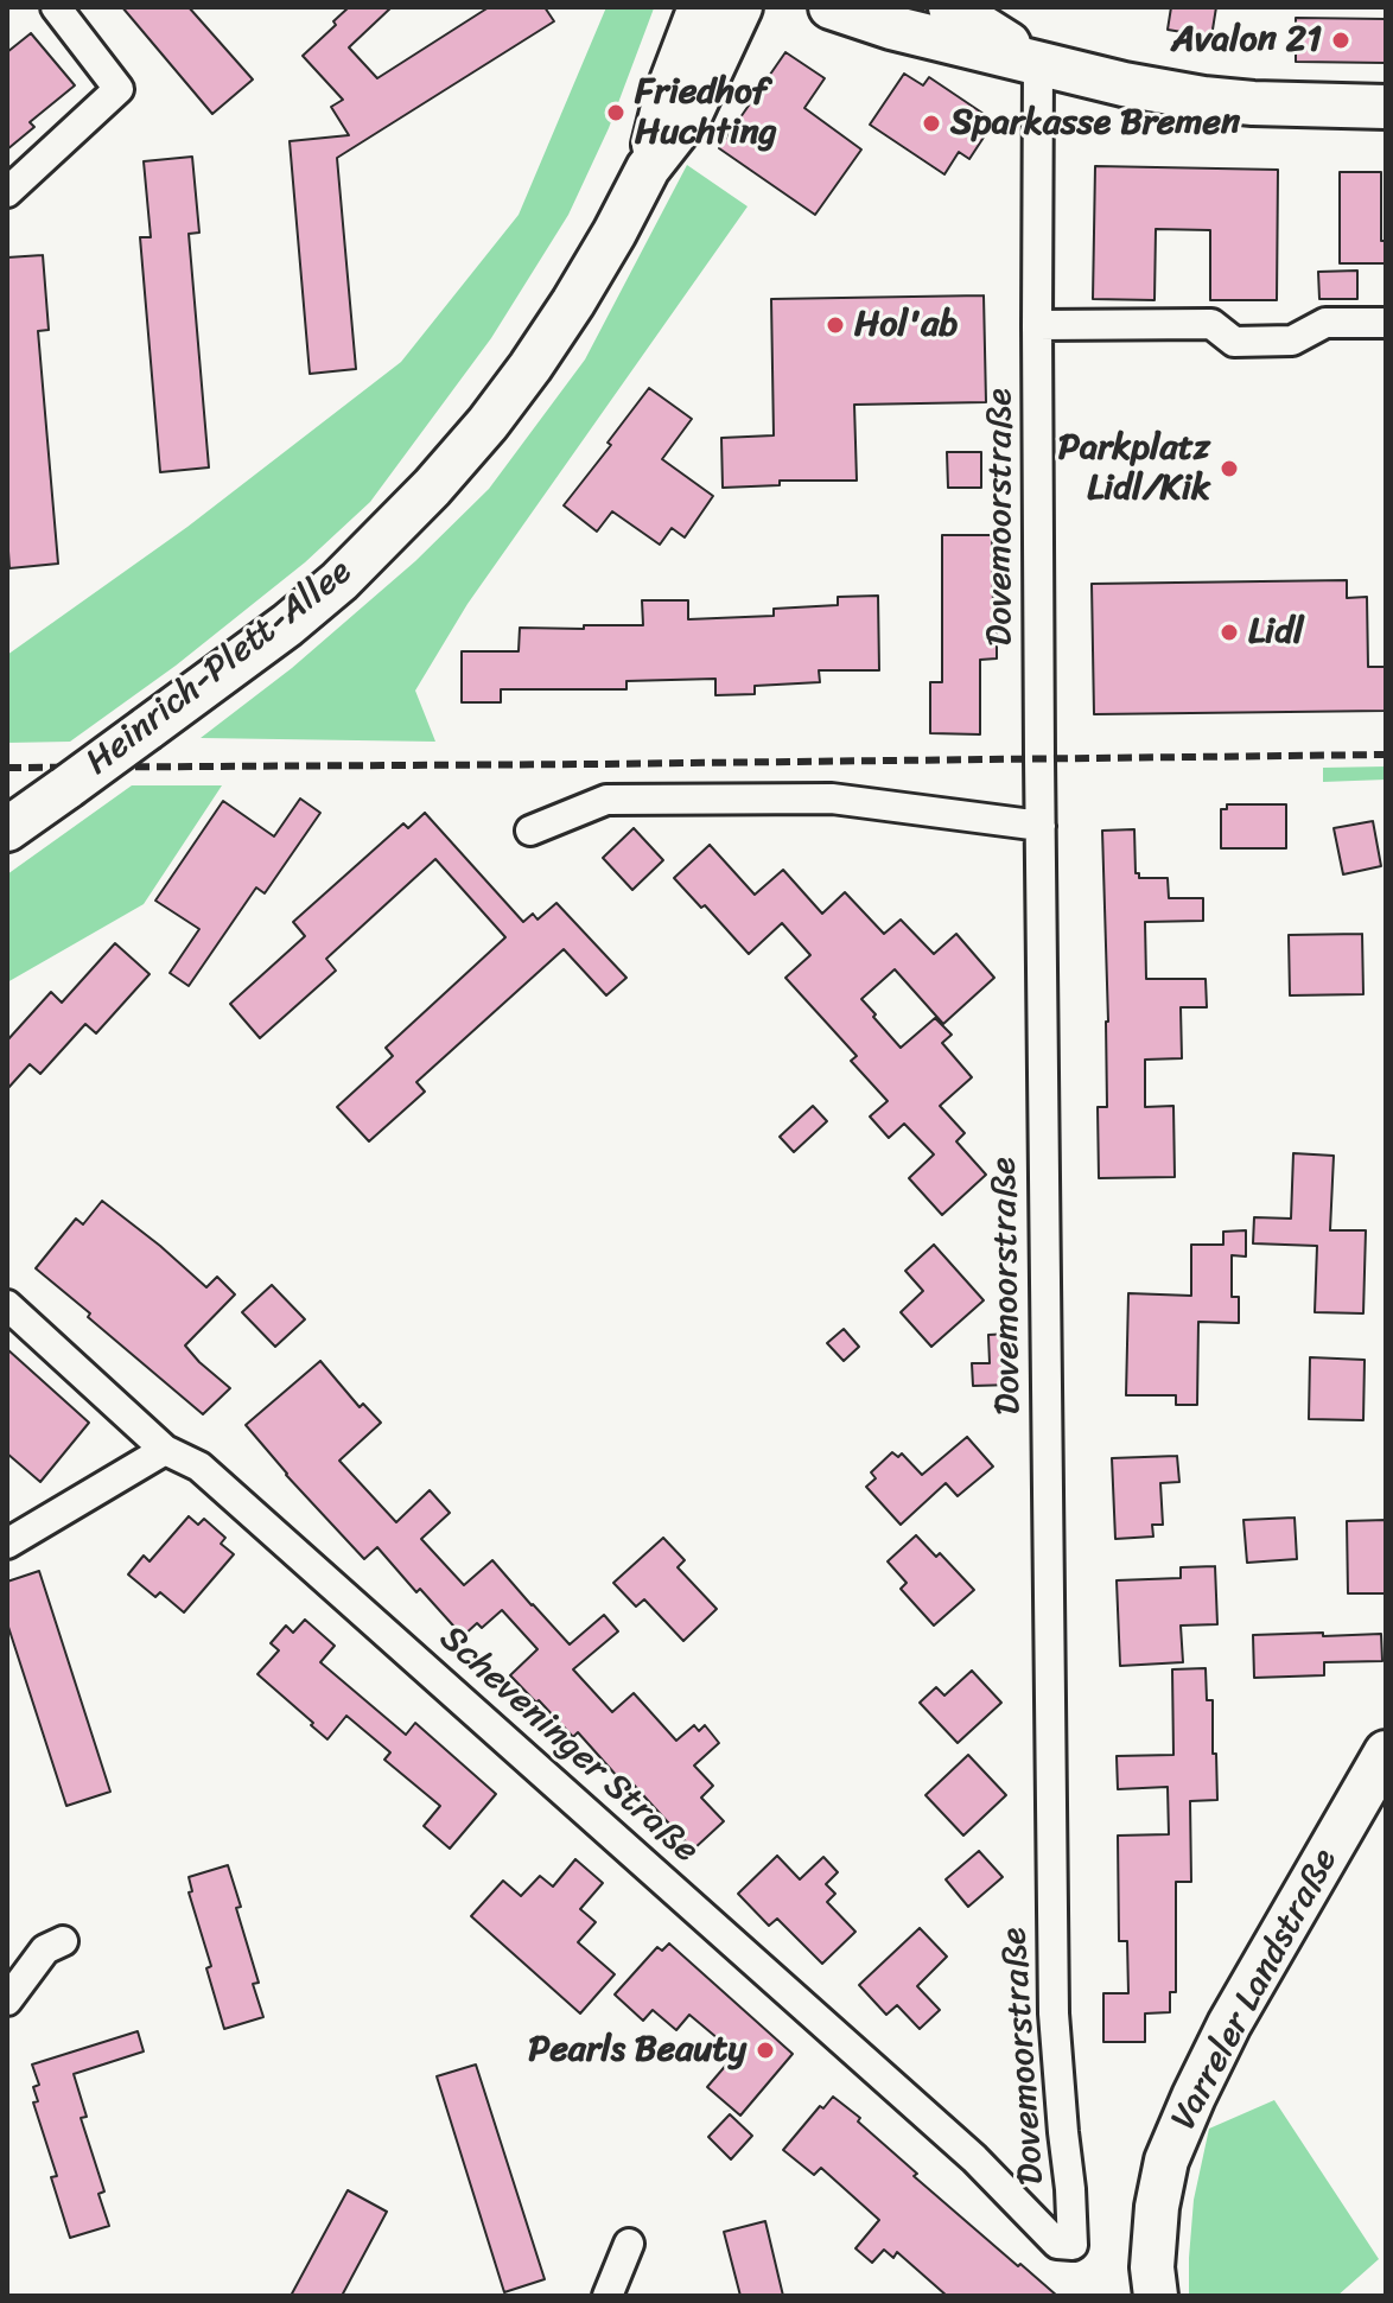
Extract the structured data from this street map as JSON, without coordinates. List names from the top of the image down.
{
  "streets": {
    "main road": ["Heinrich-Plett-Allee", "Varreler Landstraße"],
    "street": ["Dovemoorstraße", "Scheveninger Straße"]
  },
  "crossings": [
    ["Dovemoorstraße", "Scheveninger Straße"]
  ],
  "places": [
    "Avalon 21",
    "Friedhof Huchting",
    "Sparkasse Bremen",
    "Hol'ab",
    "Parkplatz Lidl/Kik",
    "Lidl",
    "Pearls Beauty"
  ]
}
